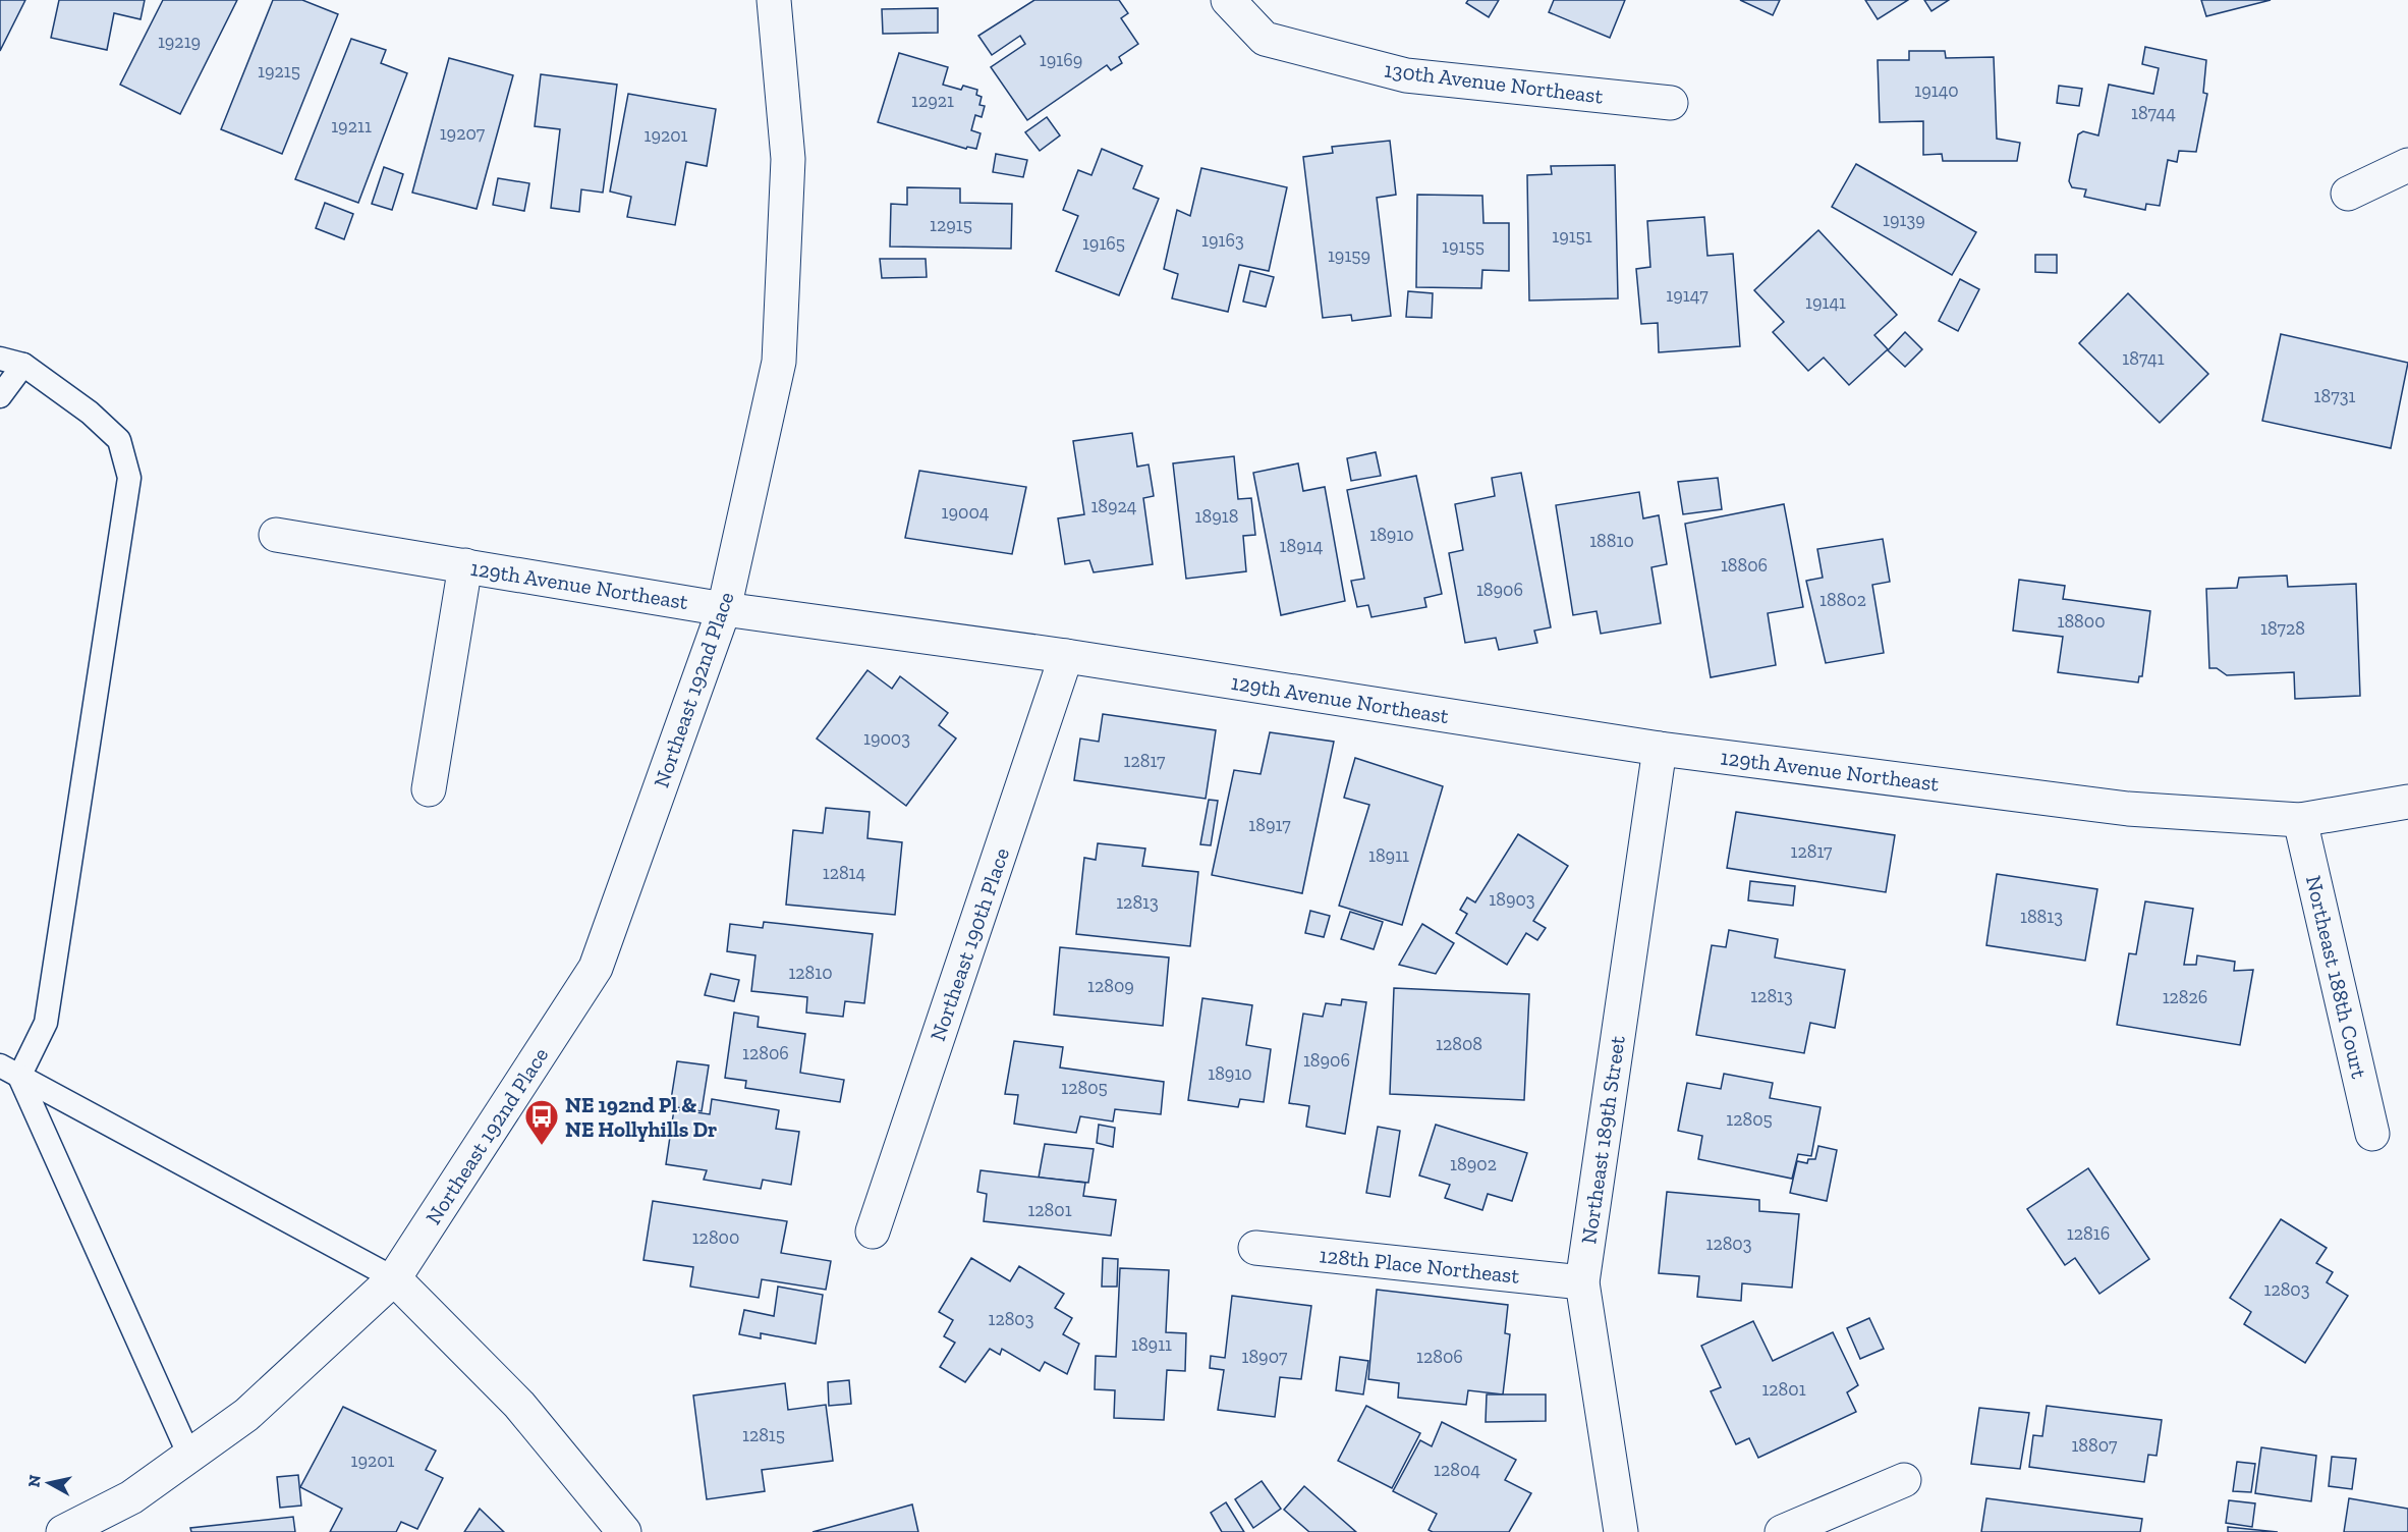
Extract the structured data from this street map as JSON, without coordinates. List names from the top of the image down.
{
  "streets": {
    "street": [
      "130th Avenue Northeast",
      "129th Avenue Northeast",
      "Northeast 192nd Place",
      "Northeast 190th Place",
      "Northeast 188th Court",
      "Northeast 189th Street",
      "128th Place Northeast"
    ]
  },
  "crossings": [
    ["129th Avenue Northeast", "Northeast 192nd Place"],
    ["129th Avenue Northeast", "Northeast 190th Place"],
    ["129th Avenue Northeast", "Northeast 188th Court"],
    ["129th Avenue Northeast", "Northeast 189th Street"],
    ["Northeast 189th Street", "128th Place Northeast"]
  ],
  "places": {
    "bus stop": ["NE 192nd Pl & NE Hollyhills Dr"]
  },
  "house_numbers": [
    "19219",
    "19169",
    "19215",
    "19140",
    "12921",
    "18744",
    "19211",
    "19207",
    "19201",
    "19139",
    "12915",
    "19151",
    "19163",
    "19165",
    "19155",
    "19159",
    "19147",
    "19141",
    "18741",
    "18731",
    "18924",
    "19004",
    "18918",
    "18910",
    "18810",
    "18914",
    "18806",
    "18906",
    "18802",
    "18800",
    "18728",
    "19003",
    "12817",
    "18917",
    "12817",
    "18911",
    "12814",
    "18903",
    "12813",
    "18813",
    "12810",
    "12809",
    "12813",
    "12826",
    "12808",
    "12806",
    "18906",
    "18910",
    "12805",
    "12805",
    "18902",
    "12801",
    "12816",
    "12800",
    "12803",
    "12803",
    "12803",
    "18911",
    "18907",
    "12806",
    "12801",
    "12815",
    "18807",
    "19201",
    "12804"
  ],
  "north": "left"
}
